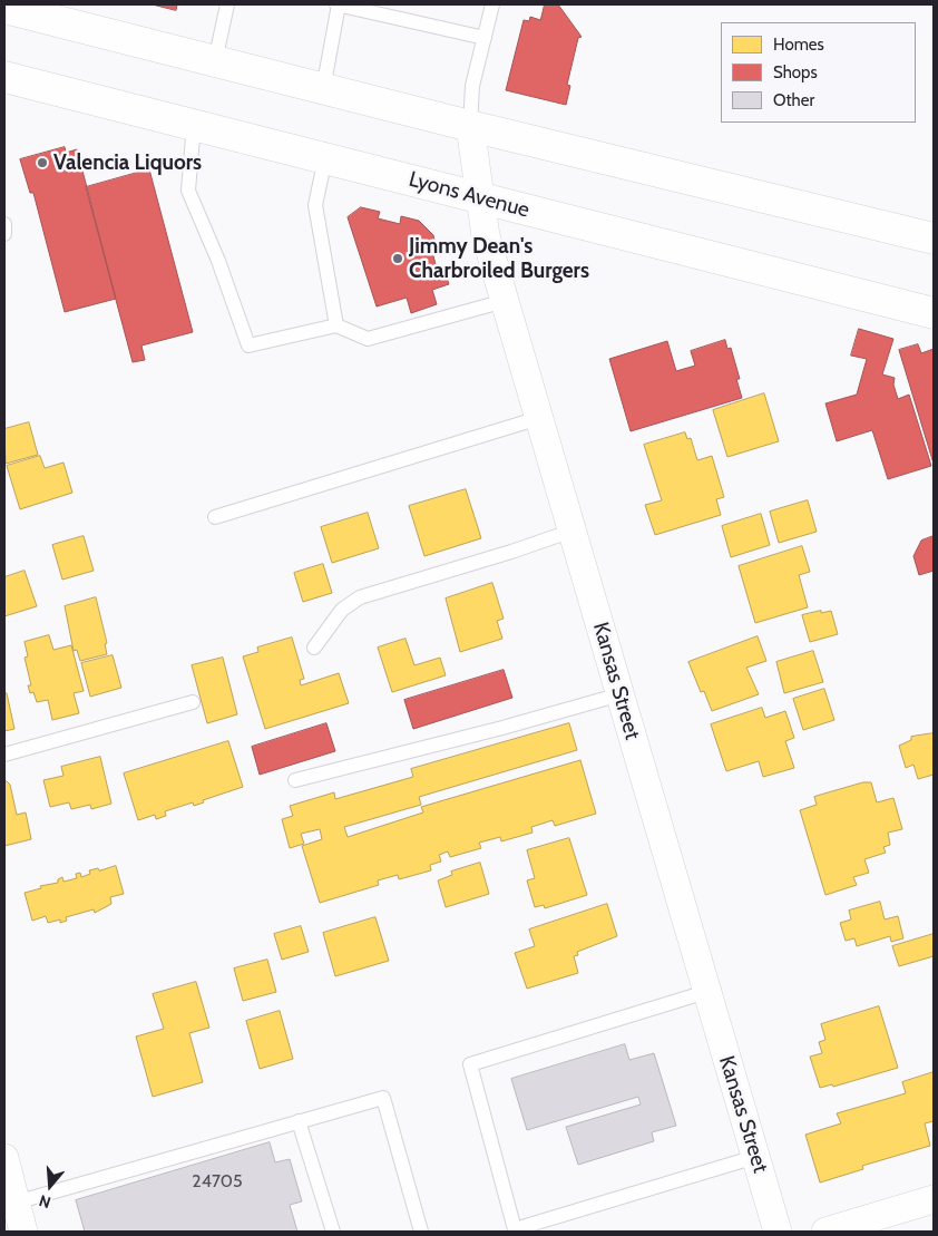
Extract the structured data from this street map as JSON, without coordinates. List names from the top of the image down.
{
  "streets": {
    "main road": ["Lyons Avenue"],
    "street": ["Kansas Street"]
  },
  "crossings": [
    ["Lyons Avenue", "Kansas Street"]
  ],
  "places": ["Valencia Liquors", "Jimmy Dean's Charbroiled Burgers"],
  "house_numbers": ["24705"],
  "legend": ["Homes", "Shops", "Other"],
  "north": "bottom"
}
